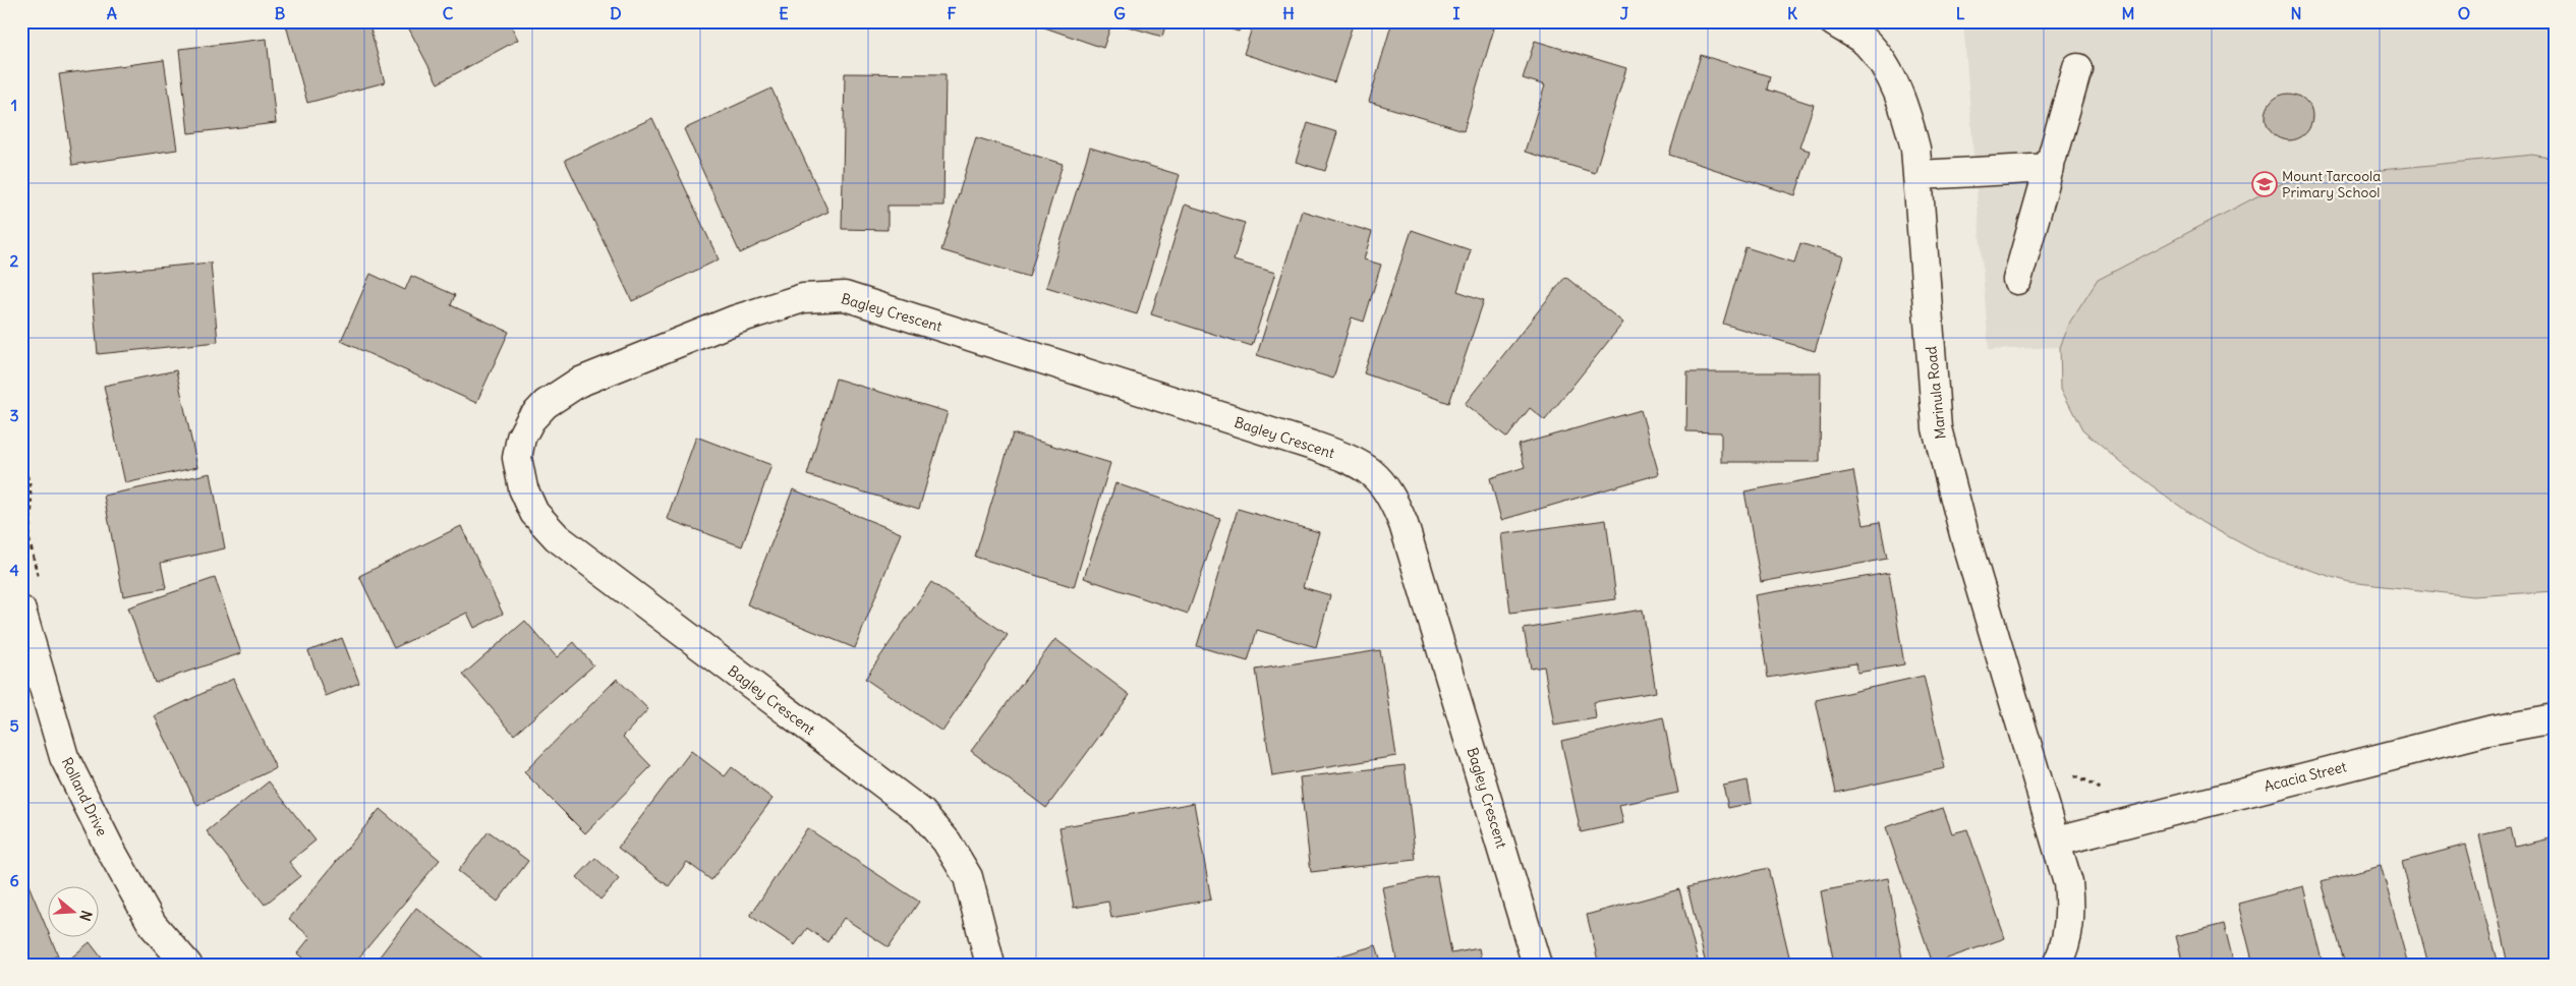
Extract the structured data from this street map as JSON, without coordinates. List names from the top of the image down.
{
  "streets": {
    "street": [
      "Bagley Crescent",
      "Marinula Road",
      "Acacia Street",
      "Rolland Drive"
    ]
  },
  "crossings": [
    ["Marinula Road", "Acacia Street"]
  ],
  "places": {
    "school or university": ["Mount Tarcoola Primary School"]
  },
  "north": "right",
  "grid": {
    "columns": [
      "A",
      "B",
      "C",
      "D",
      "E",
      "F",
      "G",
      "H",
      "I",
      "J",
      "K",
      "L",
      "M",
      "N",
      "O"
    ],
    "rows": [
      "1",
      "2",
      "3",
      "4",
      "5",
      "6"
    ]
  }
}
